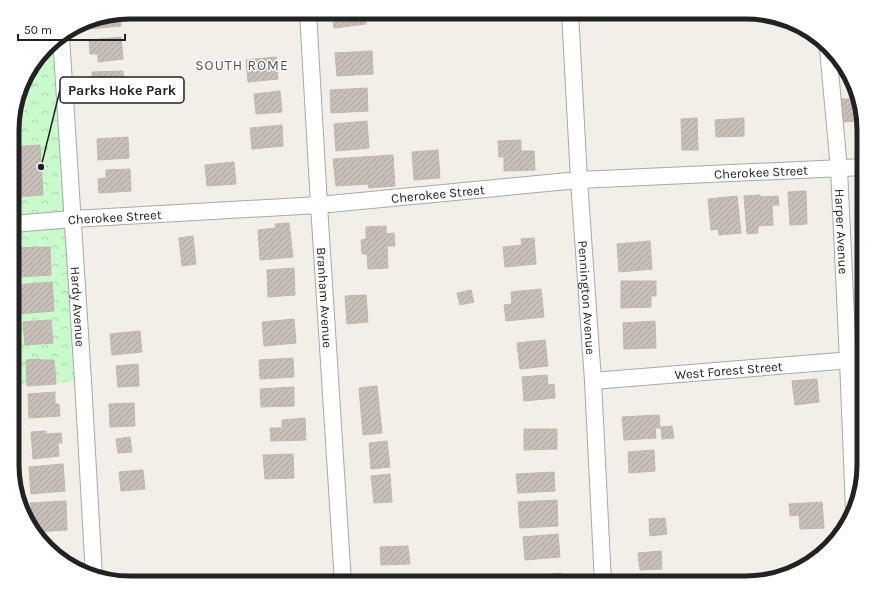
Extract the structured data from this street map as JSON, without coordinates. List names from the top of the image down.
{
  "streets": {
    "street": [
      "Cherokee Street",
      "Harper Avenue",
      "Branham Avenue",
      "Pennington Avenue",
      "Hardy Avenue",
      "West Forest Street"
    ]
  },
  "crossings": [
    ["Cherokee Street", "Harper Avenue"],
    ["Cherokee Street", "Branham Avenue"],
    ["Cherokee Street", "Pennington Avenue"],
    ["Cherokee Street", "Hardy Avenue"],
    ["Harper Avenue", "West Forest Street"],
    ["Pennington Avenue", "West Forest Street"]
  ],
  "districts": ["SOUTH ROME"],
  "places": ["Parks Hoke Park"],
  "scale_bar": "50 m"
}
